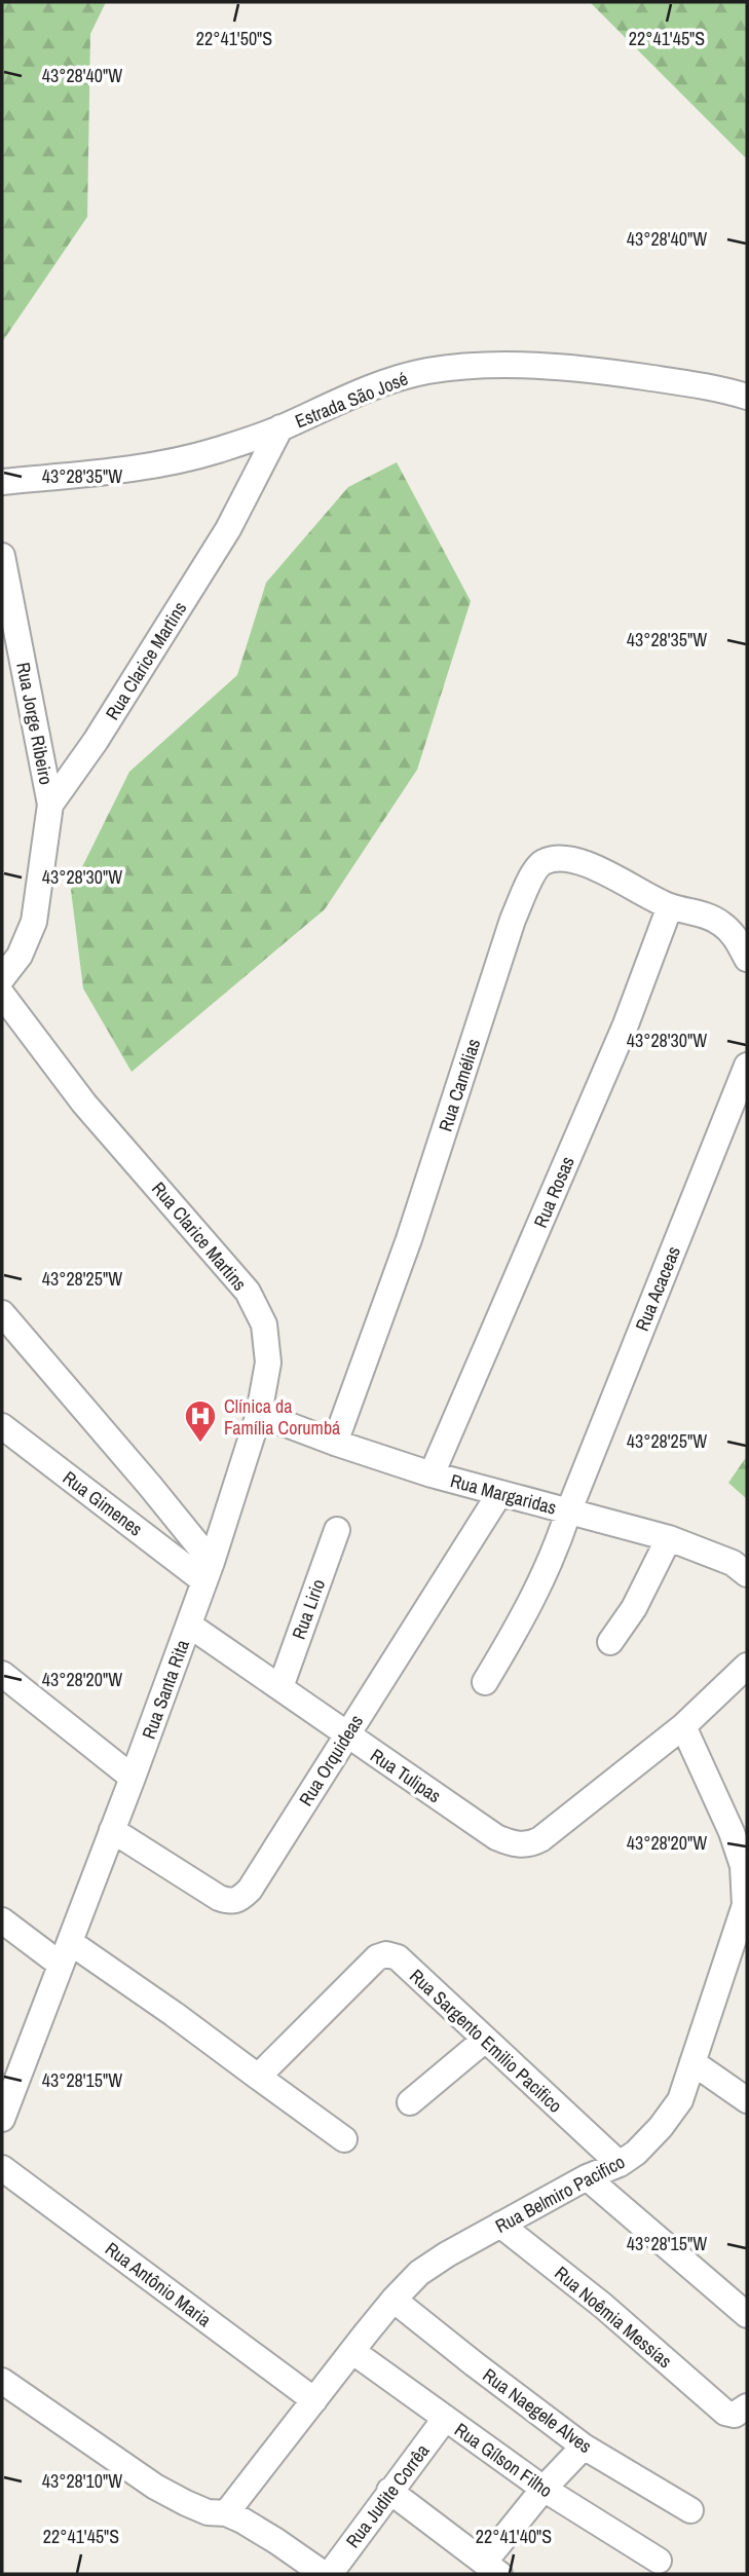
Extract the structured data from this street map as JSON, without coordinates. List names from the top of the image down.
{
  "streets": {
    "street": [
      "Estrada São José",
      "Rua Clarice Martins",
      "Rua Jorge Ribeiro",
      "Rua Camélias",
      "Rua Rosas",
      "Rua Acaceas",
      "Rua Margaridas",
      "Rua Gimenes",
      "Rua Lirio",
      "Rua Santa Rita",
      "Rua Orquideas",
      "Rua Tulipas",
      "Rua Sargento Emilio Pacifico",
      "Rua Belmiro Pacifico",
      "Rua Antônio Maria",
      "Rua Noêmia Messías",
      "Rua Naegele Alves",
      "Rua Gílson Filho",
      "Rua Judite Corrêa"
    ]
  },
  "crossings": [
    ["Estrada São José", "Rua Clarice Martins"],
    ["Rua Clarice Martins", "Rua Jorge Ribeiro"],
    ["Rua Clarice Martins", "Rua Margaridas"],
    ["Rua Clarice Martins", "Rua Gimenes"],
    ["Rua Clarice Martins", "Rua Santa Rita"],
    ["Rua Camélias", "Rua Rosas"],
    ["Rua Camélias", "Rua Margaridas"],
    ["Rua Rosas", "Rua Margaridas"],
    ["Rua Acaceas", "Rua Margaridas"],
    ["Rua Margaridas", "Rua Orquideas"],
    ["Rua Gimenes", "Rua Santa Rita"],
    ["Rua Lirio", "Rua Tulipas"],
    ["Rua Santa Rita", "Rua Orquideas"],
    ["Rua Santa Rita", "Rua Tulipas"],
    ["Rua Orquideas", "Rua Tulipas"],
    ["Rua Sargento Emilio Pacifico", "Rua Belmiro Pacifico"],
    ["Rua Belmiro Pacifico", "Rua Antônio Maria"],
    ["Rua Belmiro Pacifico", "Rua Noêmia Messías"],
    ["Rua Belmiro Pacifico", "Rua Naegele Alves"],
    ["Rua Belmiro Pacifico", "Rua Gílson Filho"],
    ["Rua Gílson Filho", "Rua Judite Corrêa"]
  ],
  "places": {
    "hospital": ["Clínica da Família Corumbá"]
  },
  "coordinates": [
    "22°41'50\"S",
    "22°41'45\"S",
    "43°28'40\"W",
    "43°28'35\"W",
    "43°28'30\"W",
    "43°28'25\"W",
    "43°28'20\"W",
    "43°28'15\"W",
    "43°28'10\"W",
    "22°41'40\"S"
  ]
}
